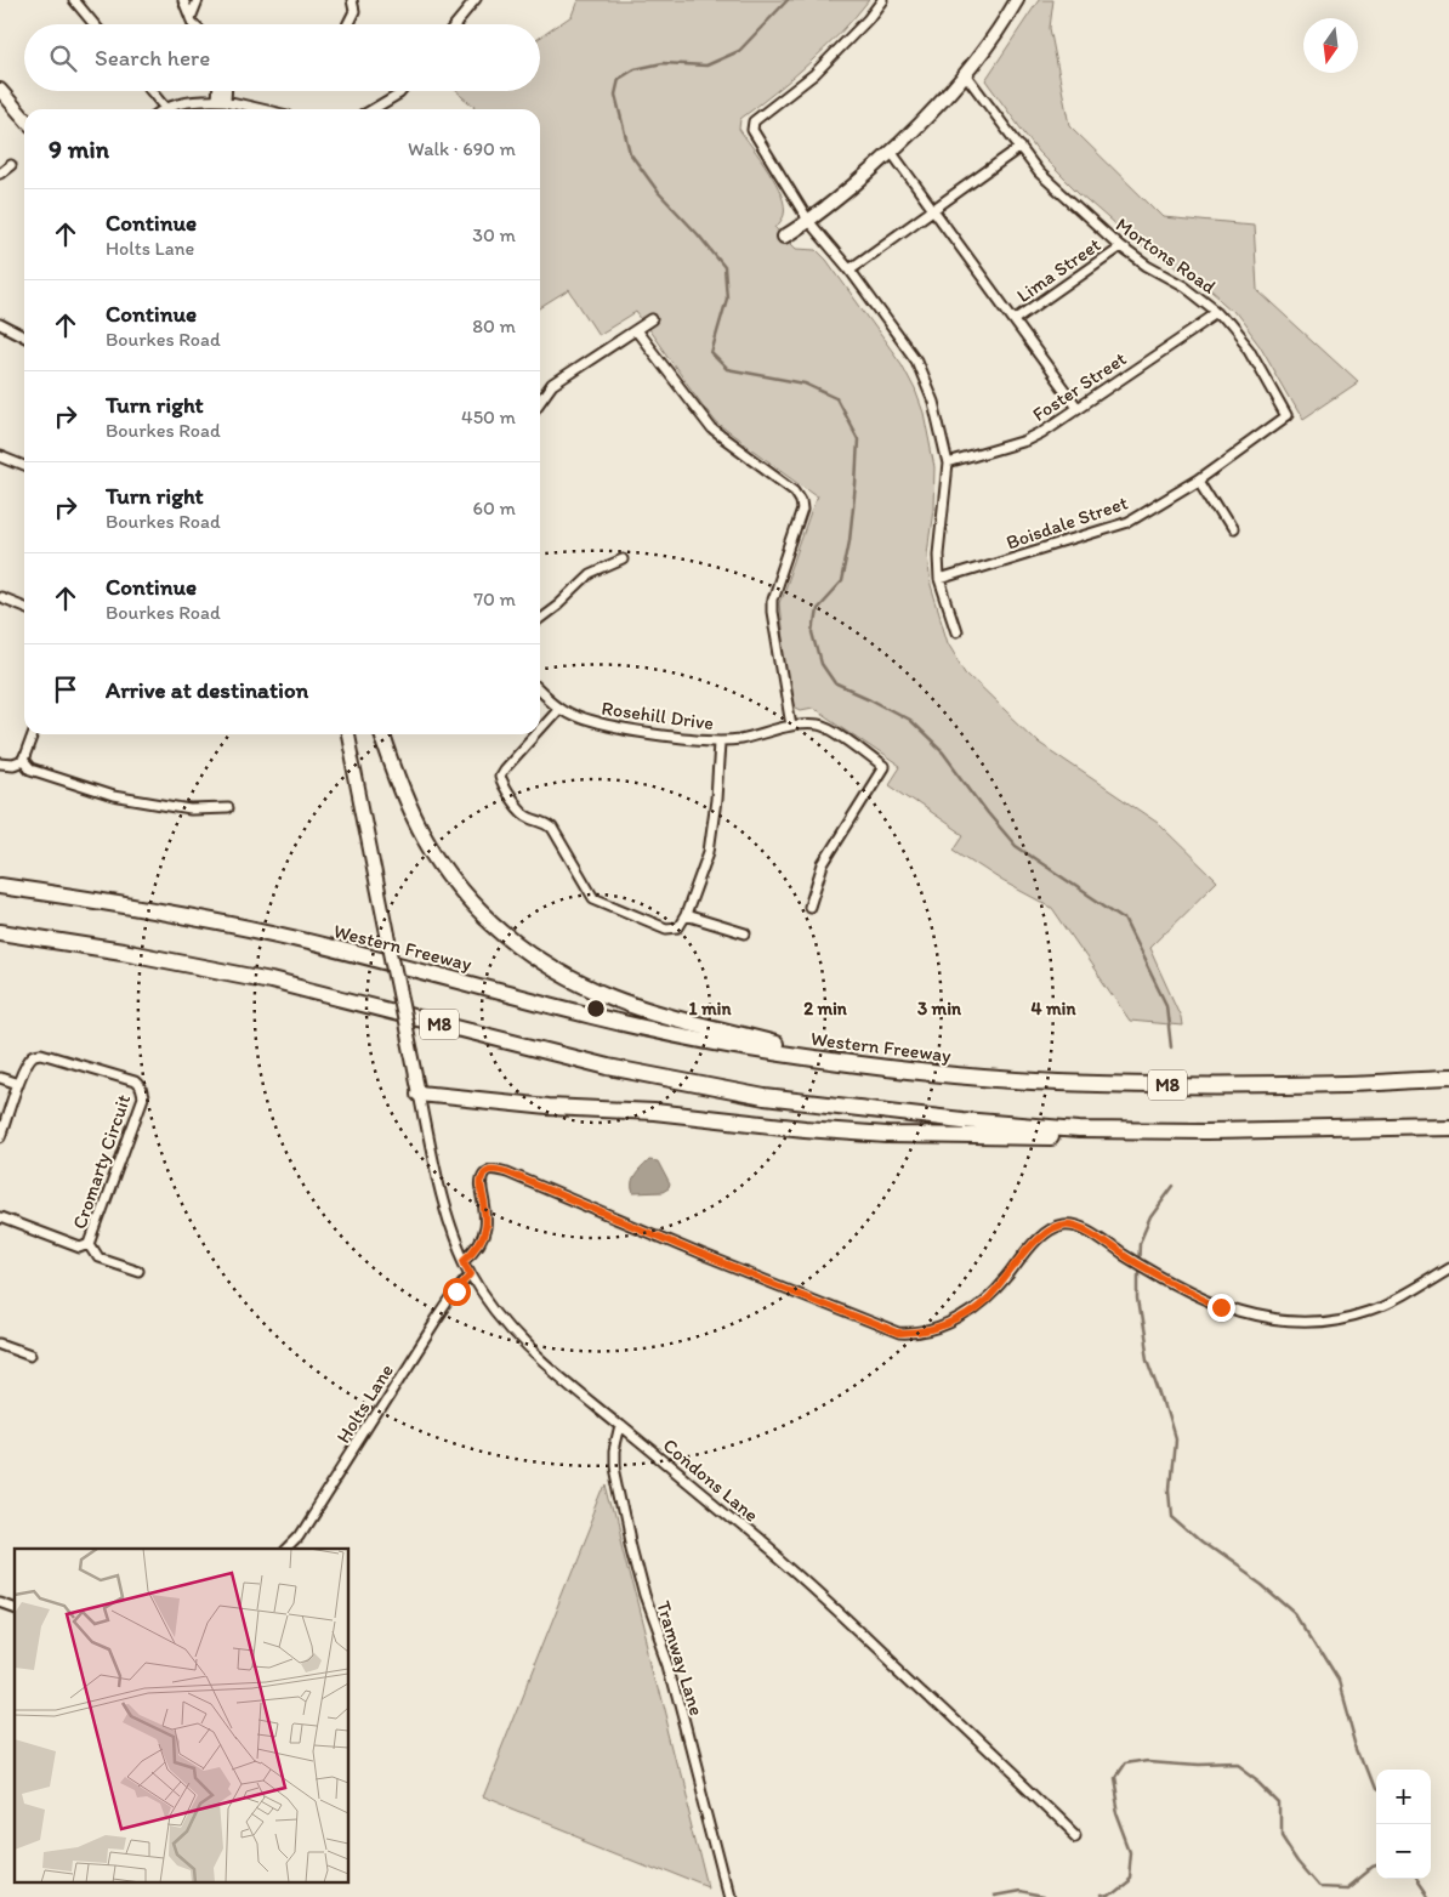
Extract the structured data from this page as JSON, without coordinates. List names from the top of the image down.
{
  "streets": {
    "highway": ["Western Freeway", "M8"],
    "street": [
      "Mortons Road",
      "Lima Street",
      "Foster Street",
      "Boisdale Street",
      "Rosehill Drive",
      "Cromarty Circuit",
      "Holts Lane",
      "Condons Lane",
      "Tramway Lane"
    ]
  },
  "crossings": [
    ["Mortons Road", "Lima Street"],
    ["Mortons Road", "Foster Street"],
    ["Mortons Road", "Boisdale Street"],
    ["Holts Lane", "Condons Lane"],
    ["Condons Lane", "Tramway Lane"]
  ],
  "north": "bottom",
  "page": {
    "search": "Search here",
    "heading": ["9 min", "Walk · 690 m"],
    "list": [
      ["Continue", "Holts Lane", "30 m"],
      ["Continue", "Bourkes Road", "80 m"],
      ["Turn right", "Bourkes Road", "450 m"],
      ["Turn right", "Bourkes Road", "60 m"],
      ["Continue", "Bourkes Road", "70 m"],
      "Arrive at destination"
    ],
    "map_buttons": ["+", "−"]
  },
  "rings": [
    "1 min",
    "2 min",
    "3 min",
    "4 min"
  ]
}
